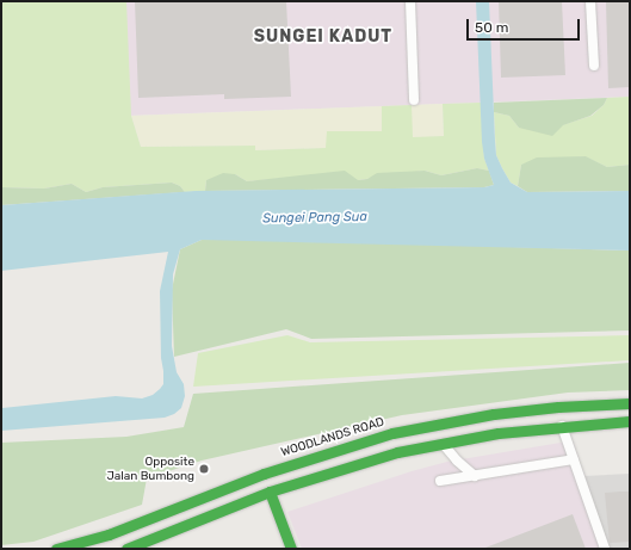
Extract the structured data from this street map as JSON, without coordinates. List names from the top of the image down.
{
  "streets": {
    "main road": ["WOODLANDS ROAD"]
  },
  "districts": ["SUNGEI KADUT"],
  "water": ["Sungei Pang Sua"],
  "places": ["Opposite Jalan Bumbong"],
  "scale_bar": "50 m"
}
